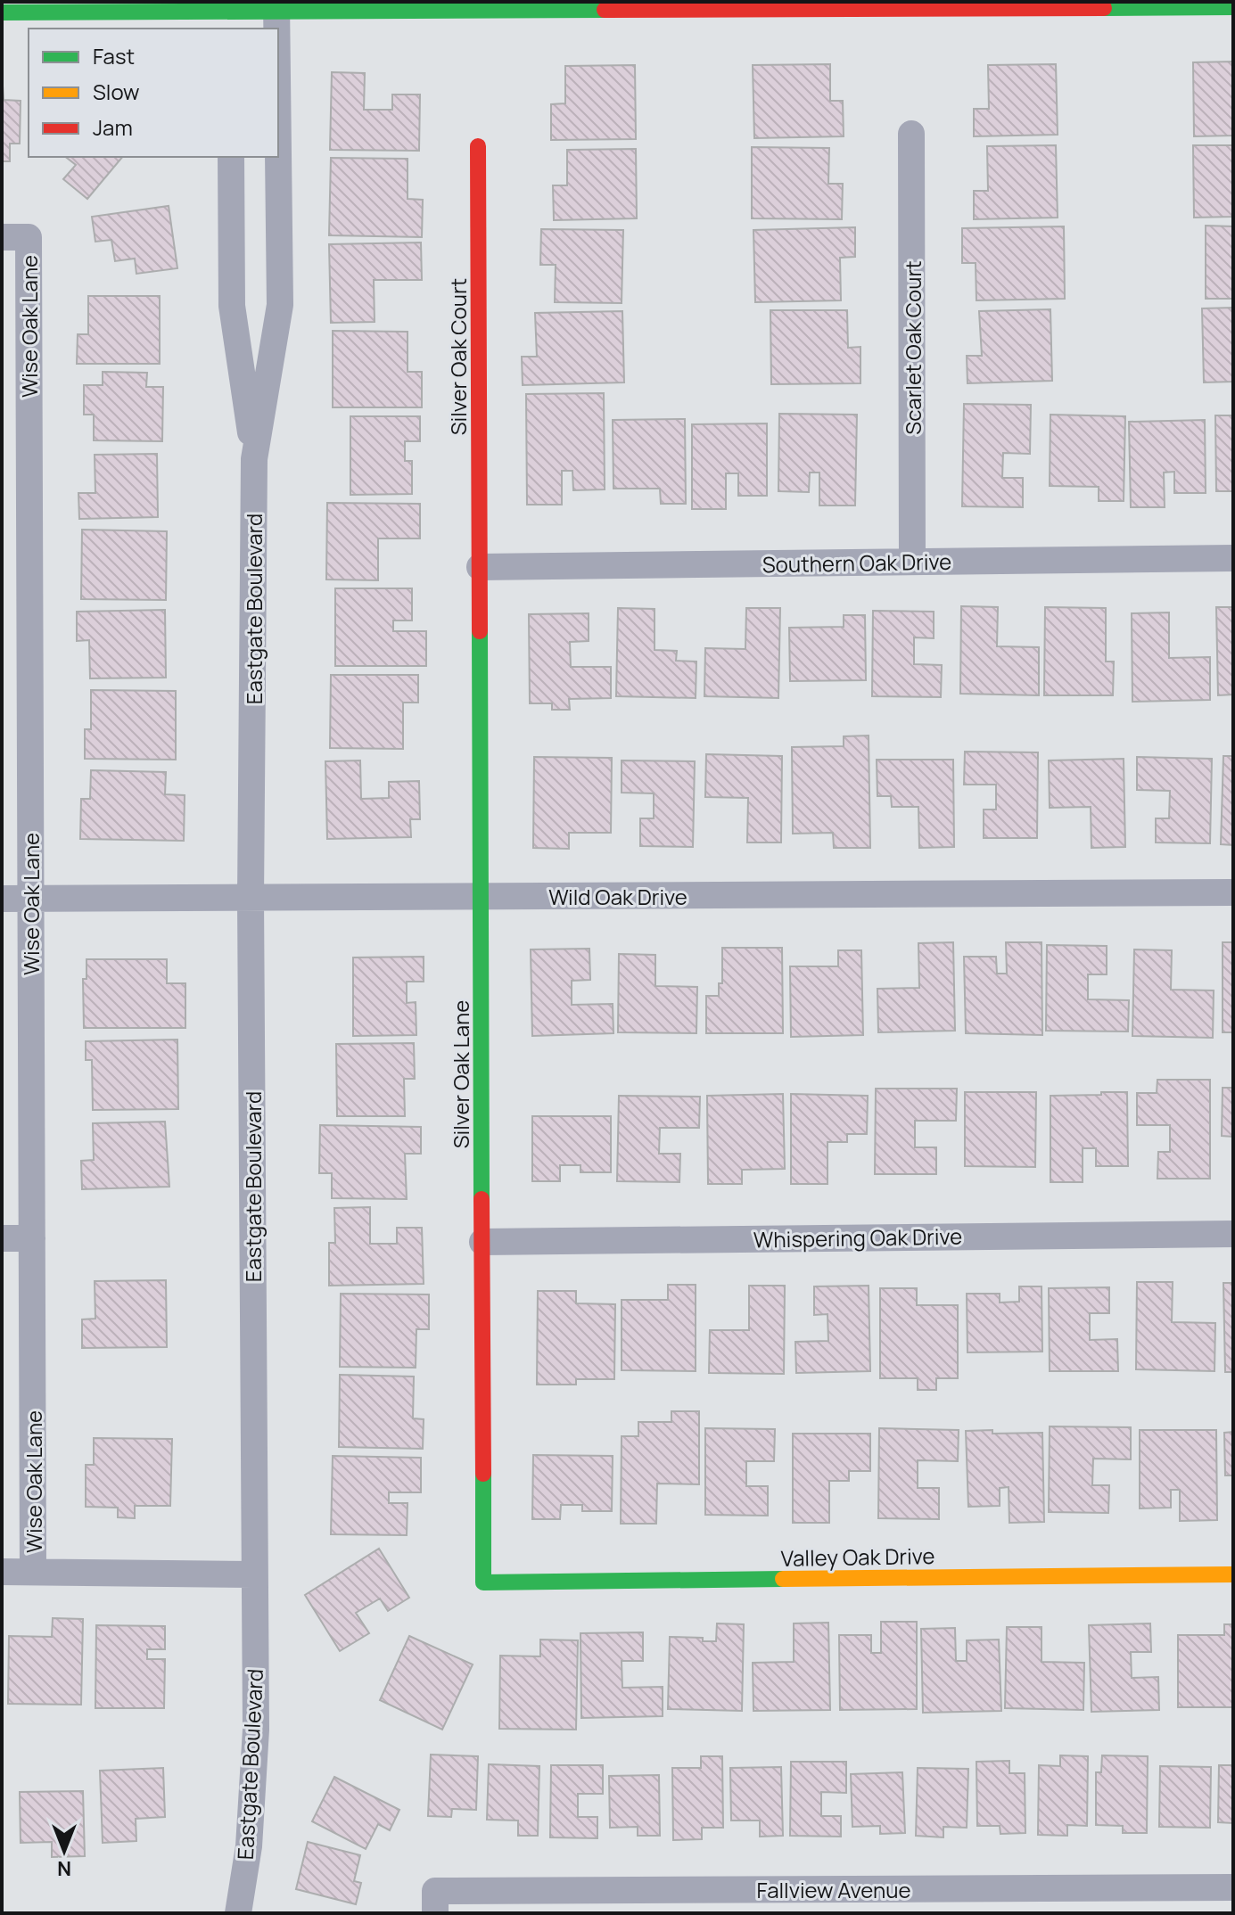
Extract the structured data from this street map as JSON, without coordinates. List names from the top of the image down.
{
  "streets": {
    "street": [
      "Wise Oak Lane",
      "Scarlet Oak Court",
      "Silver Oak Court",
      "Southern Oak Drive",
      "Eastgate Boulevard",
      "Wild Oak Drive",
      "Silver Oak Lane",
      "Whispering Oak Drive",
      "Valley Oak Drive",
      "Fallview Avenue"
    ]
  },
  "crossings": [
    ["Wise Oak Lane", "Wild Oak Drive"],
    ["Scarlet Oak Court", "Southern Oak Drive"],
    ["Silver Oak Court", "Southern Oak Drive"],
    ["Silver Oak Court", "Silver Oak Lane"],
    ["Southern Oak Drive", "Silver Oak Lane"],
    ["Eastgate Boulevard", "Wild Oak Drive"],
    ["Wild Oak Drive", "Silver Oak Lane"],
    ["Silver Oak Lane", "Whispering Oak Drive"],
    ["Silver Oak Lane", "Valley Oak Drive"]
  ],
  "legend": ["Fast", "Slow", "Jam"],
  "north": "bottom"
}
